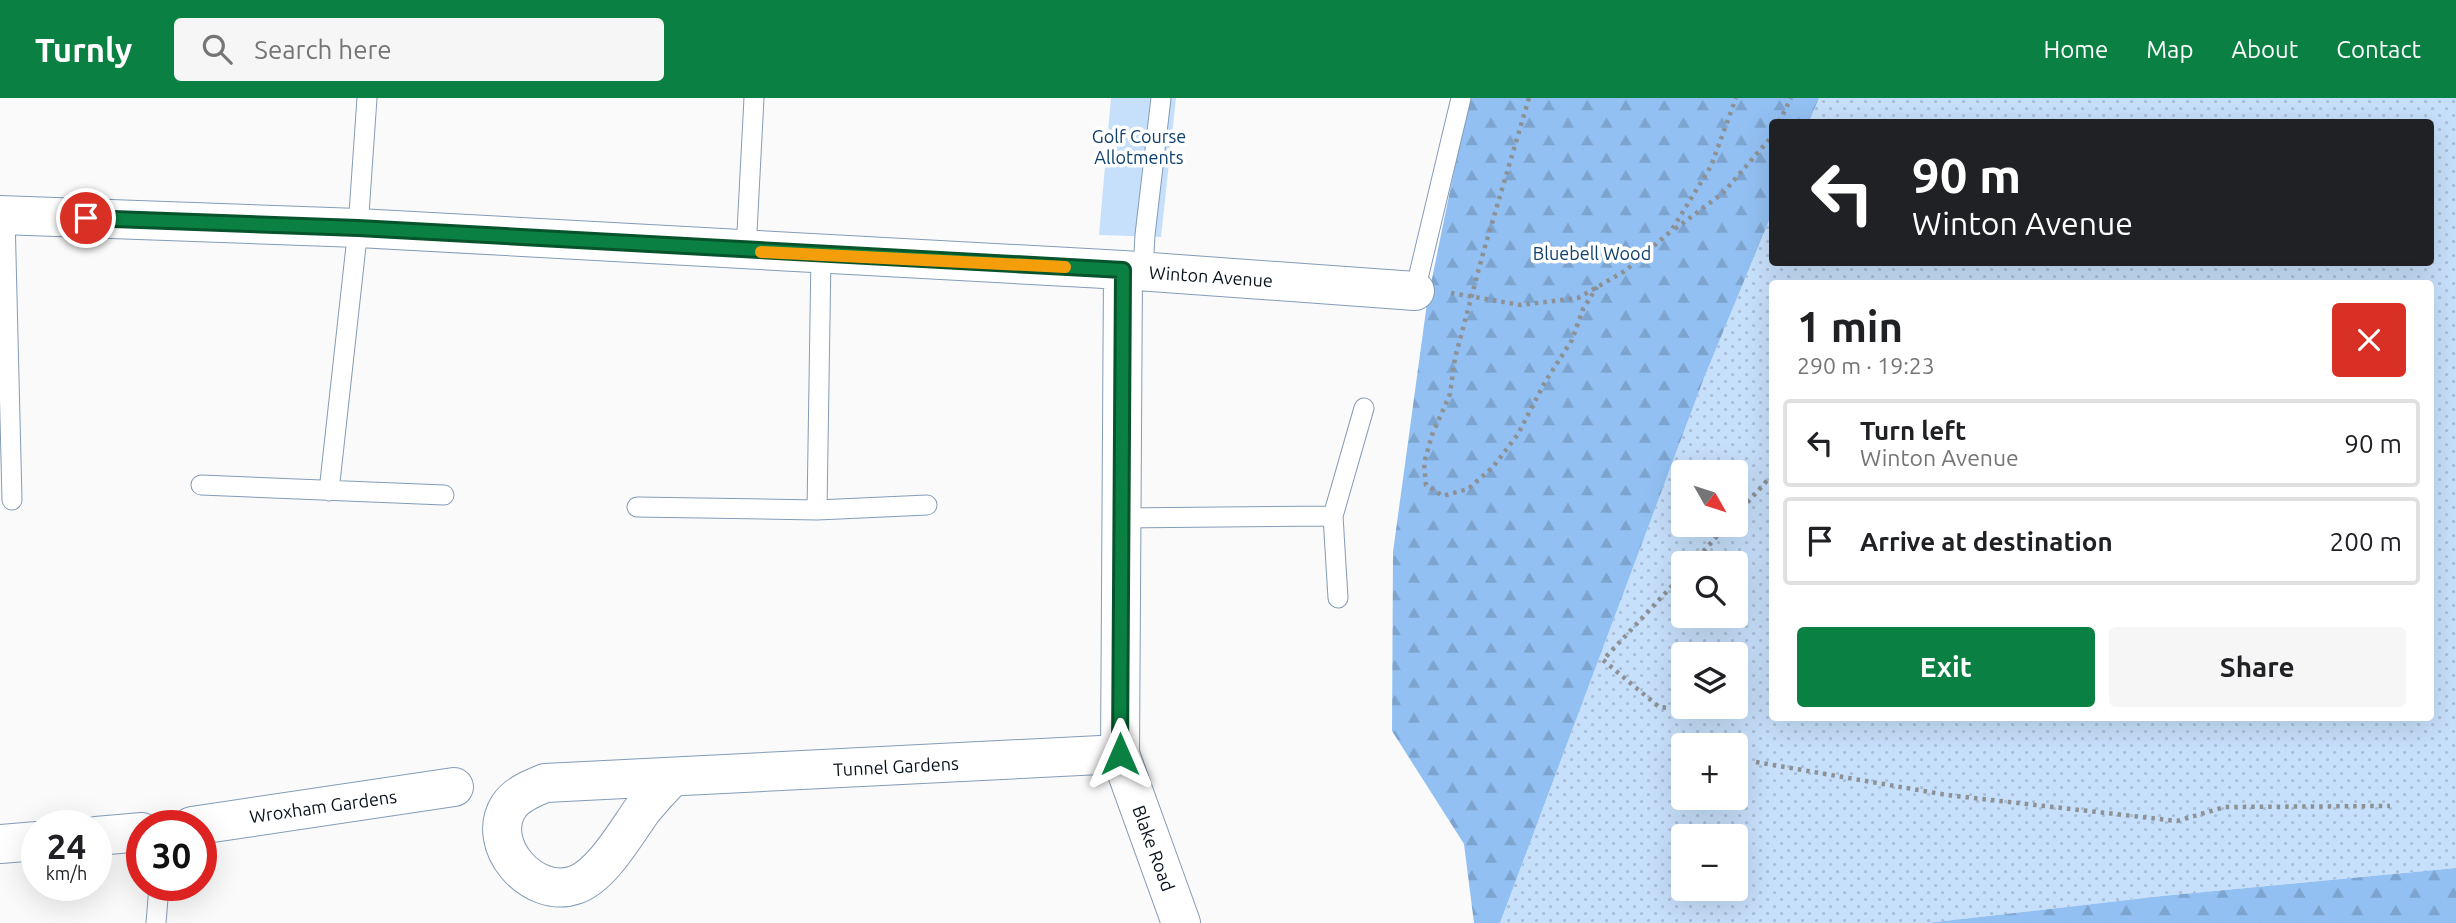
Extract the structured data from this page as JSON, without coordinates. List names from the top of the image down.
{
  "streets": {
    "street": [
      "Winton Avenue",
      "Tunnel Gardens",
      "Wroxham Gardens",
      "Blake Road"
    ]
  },
  "crossings": [
    ["Winton Avenue", "Blake Road"],
    ["Tunnel Gardens", "Blake Road"]
  ],
  "parks": ["Golf Course Allotments", "Bluebell Wood"],
  "north": "bottom right",
  "page": {
    "header": "Turnly",
    "search": "Search here",
    "nav": [
      "Home",
      "Map",
      "About",
      "Contact"
    ],
    "turn": ["90 m", "Winton Avenue"],
    "heading": ["1 min", "290 m · 19:23"],
    "list": [
      {
        "name": "Turn left",
        "note": "Winton Avenue",
        "value": "90 m"
      },
      {
        "name": "Arrive at destination",
        "value": "200 m"
      }
    ],
    "map_buttons": ["+", "−"],
    "buttons": ["Exit", "Share"],
    "speed": "24 km/h",
    "limit": "30"
  }
}
